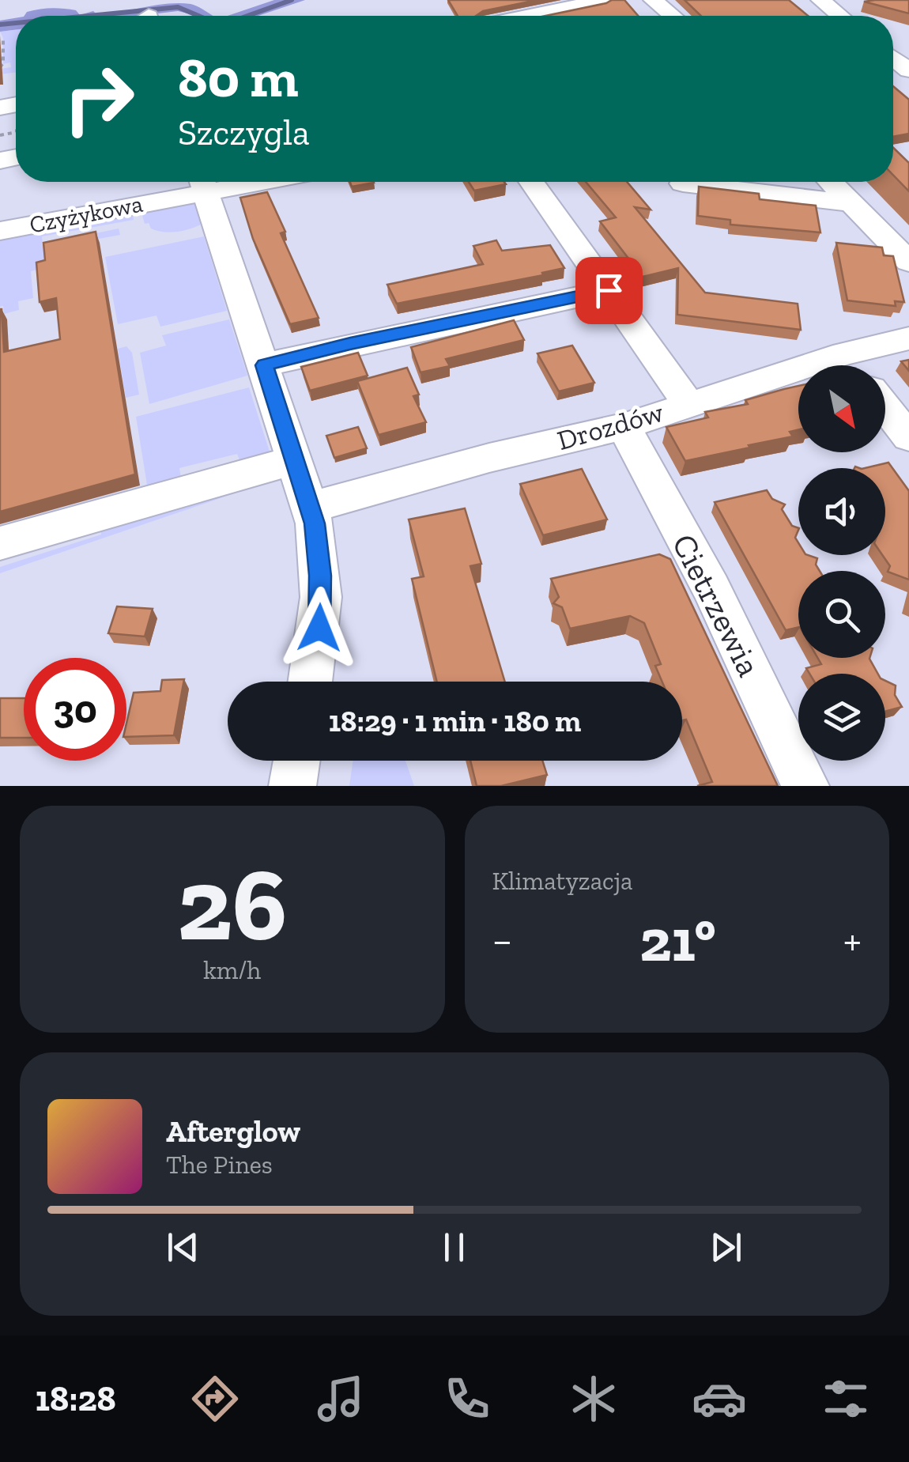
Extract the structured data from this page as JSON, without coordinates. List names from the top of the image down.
{
  "streets": {
    "street": ["Czyżykowa", "Drozdów", "Cietrzewia"]
  },
  "crossings": [
    ["Drozdów", "Cietrzewia"]
  ],
  "north": "bottom right",
  "page": {
    "turn": ["80 m", "Szczygla"],
    "limit": "30",
    "trip": "18:29 · 1 min · 180 m",
    "tile": [
      ["26", "km/h"],
      "Klimatyzacja"
    ],
    "heat": ["−", "21°", "+"],
    "song": ["Afterglow", "The Pines"],
    "tabs": "18:28"
  }
}
